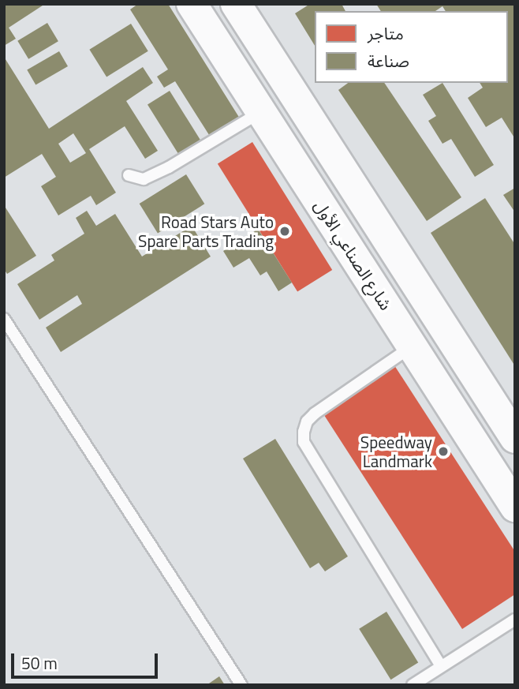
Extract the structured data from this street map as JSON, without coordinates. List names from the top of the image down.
{
  "streets": {
    "main road": ["شارع الصناعي الأول"]
  },
  "places": ["Road Stars Auto Spare Parts Trading", "Speedway Landmark"],
  "legend": ["متاجر", "صناعة"],
  "scale_bar": "50 m"
}
